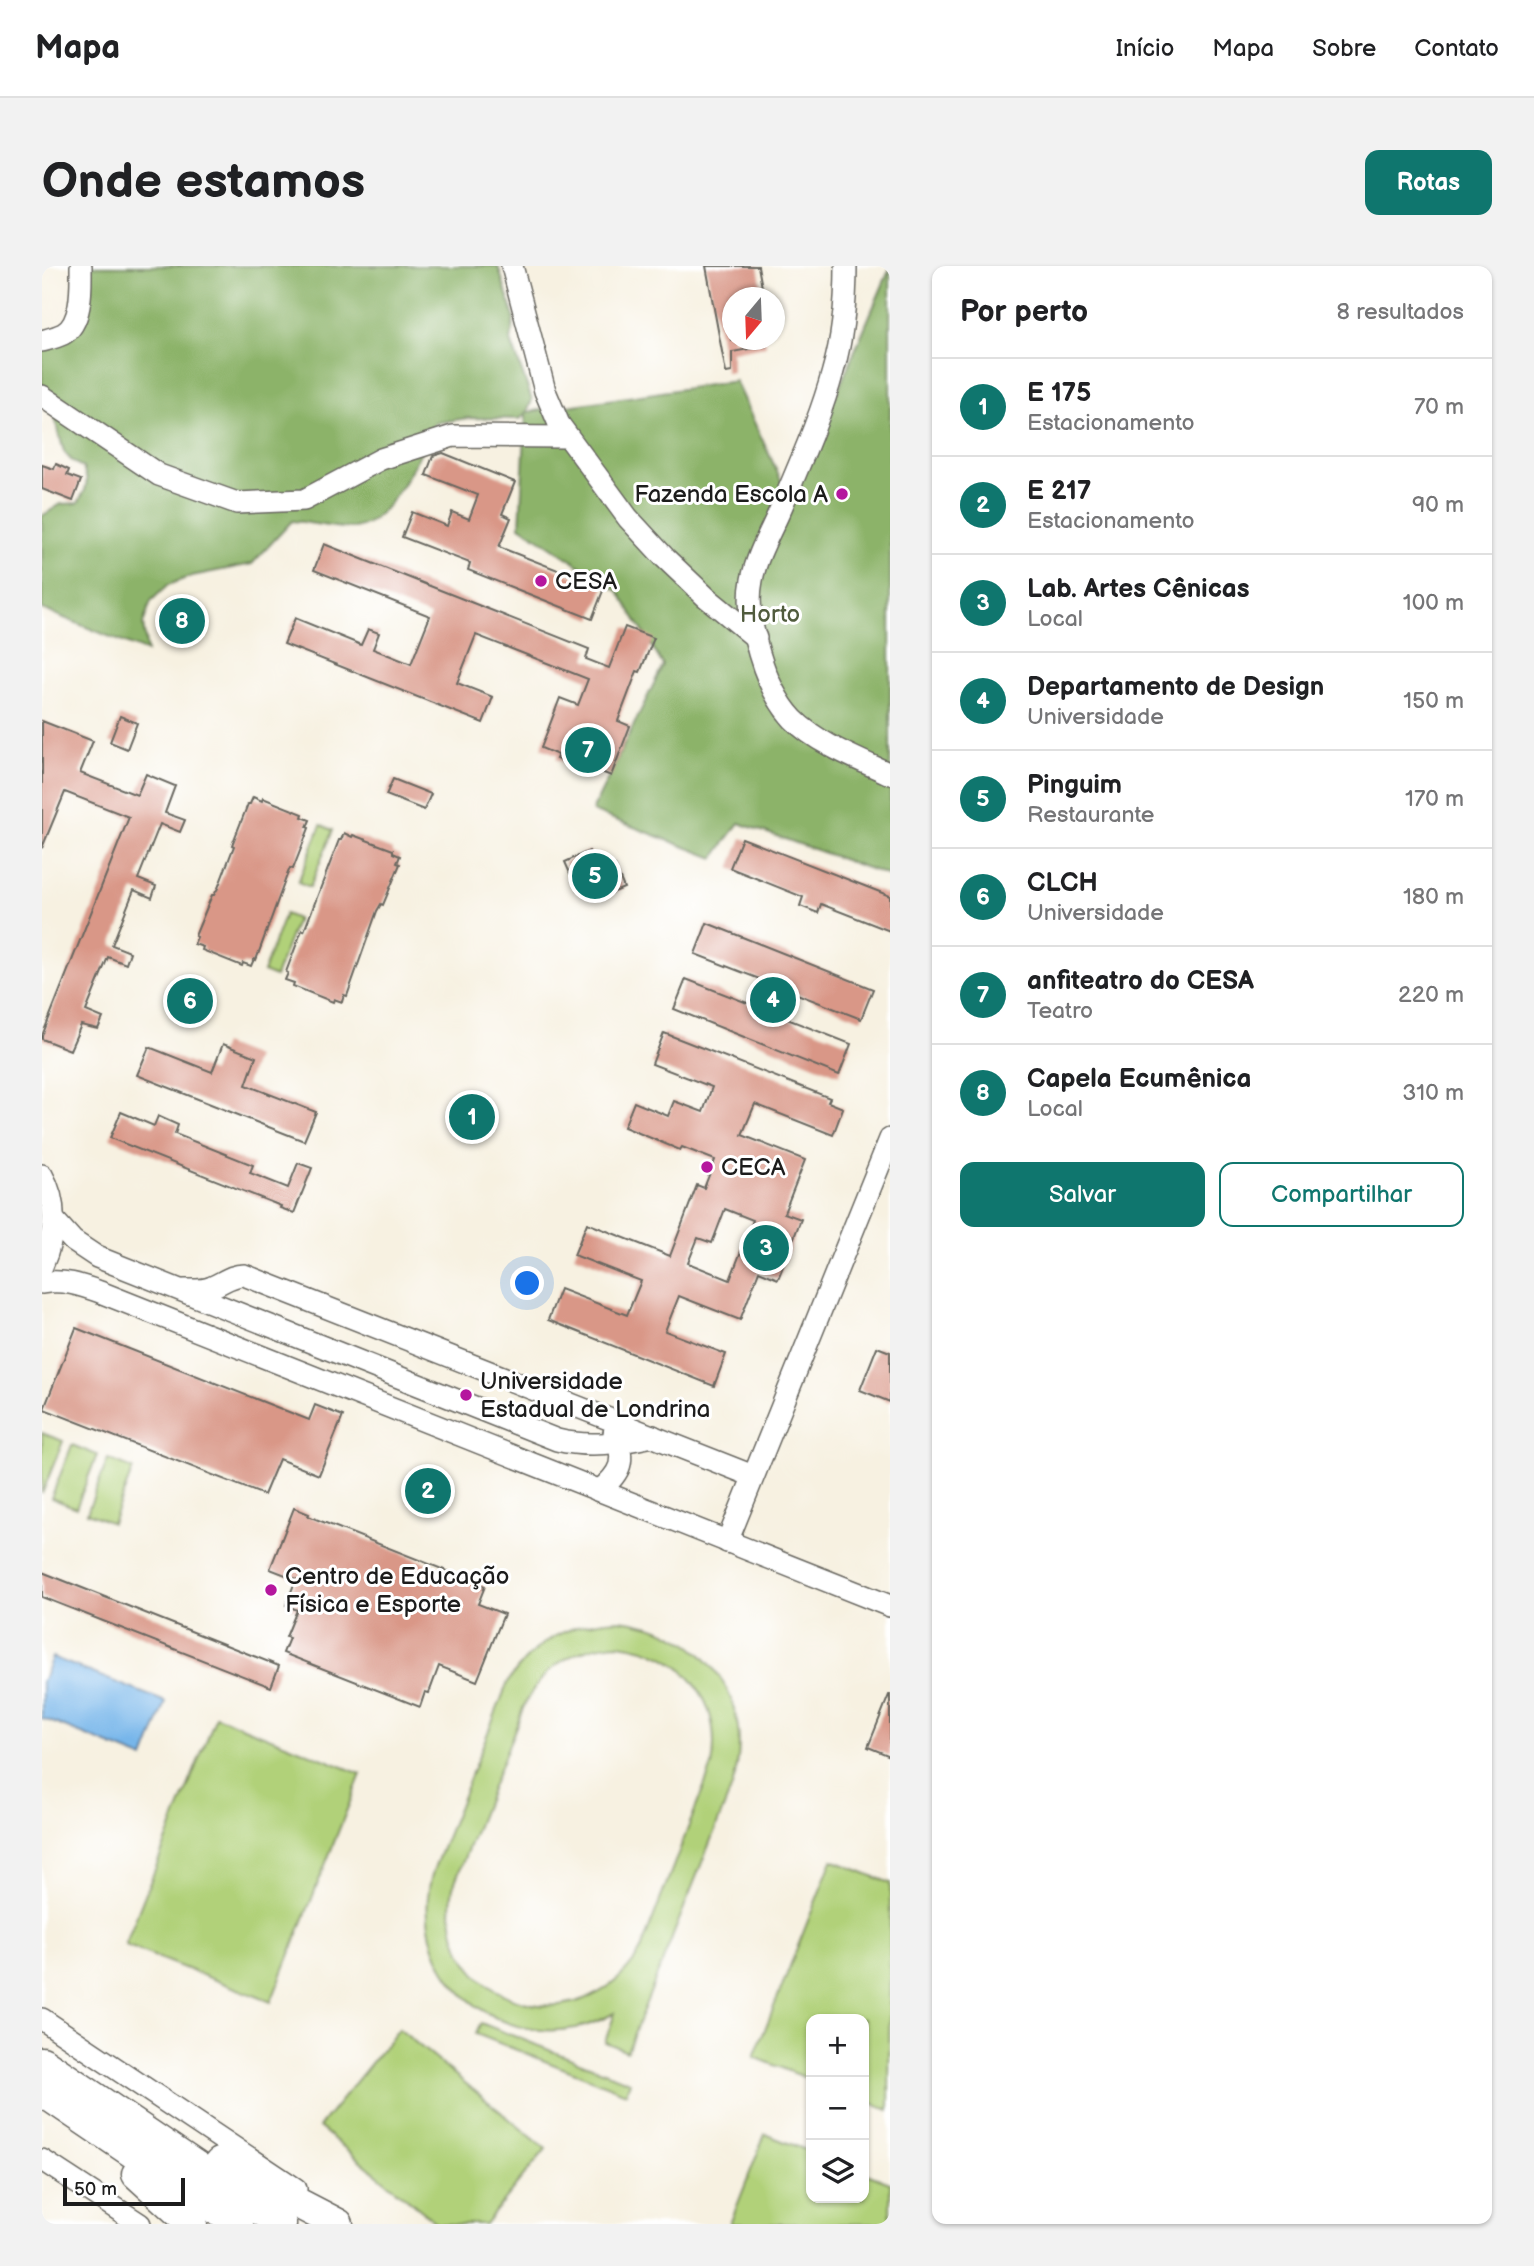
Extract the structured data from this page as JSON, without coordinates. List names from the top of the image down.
{
  "parks": ["Horto"],
  "places": [
    "Fazenda Escola A",
    "CESA",
    "CECA",
    "Universidade Estadual de Londrina",
    "Centro de Educação Física e Esporte"
  ],
  "scale_bar": "50 m",
  "north": "bottom",
  "page": {
    "header": "Mapa",
    "nav": [
      "Início",
      "Mapa",
      "Sobre",
      "Contato"
    ],
    "buttons": [
      "Rotas",
      ["Salvar", "Compartilhar"]
    ],
    "title": "Onde estamos",
    "heading": ["Por perto", "8 resultados"],
    "list": [
      {
        "mark": "1",
        "name": "E 175",
        "note": "Estacionamento",
        "value": "70 m"
      },
      {
        "mark": "2",
        "name": "E 217",
        "note": "Estacionamento",
        "value": "90 m"
      },
      {
        "mark": "3",
        "name": "Lab. Artes Cênicas",
        "note": "Local",
        "value": "100 m"
      },
      {
        "mark": "4",
        "name": "Departamento de Design",
        "note": "Universidade",
        "value": "150 m"
      },
      {
        "mark": "5",
        "name": "Pinguim",
        "note": "Restaurante",
        "value": "170 m"
      },
      {
        "mark": "6",
        "name": "CLCH",
        "note": "Universidade",
        "value": "180 m"
      },
      {
        "mark": "7",
        "name": "anfiteatro do CESA",
        "note": "Teatro",
        "value": "220 m"
      },
      {
        "mark": "8",
        "name": "Capela Ecumênica",
        "note": "Local",
        "value": "310 m"
      }
    ],
    "pins": [
      "8",
      "7",
      "5",
      "4",
      "6",
      "1",
      "3",
      "2"
    ],
    "map_buttons": ["+", "−"],
    "scale": "50 m"
  }
}
